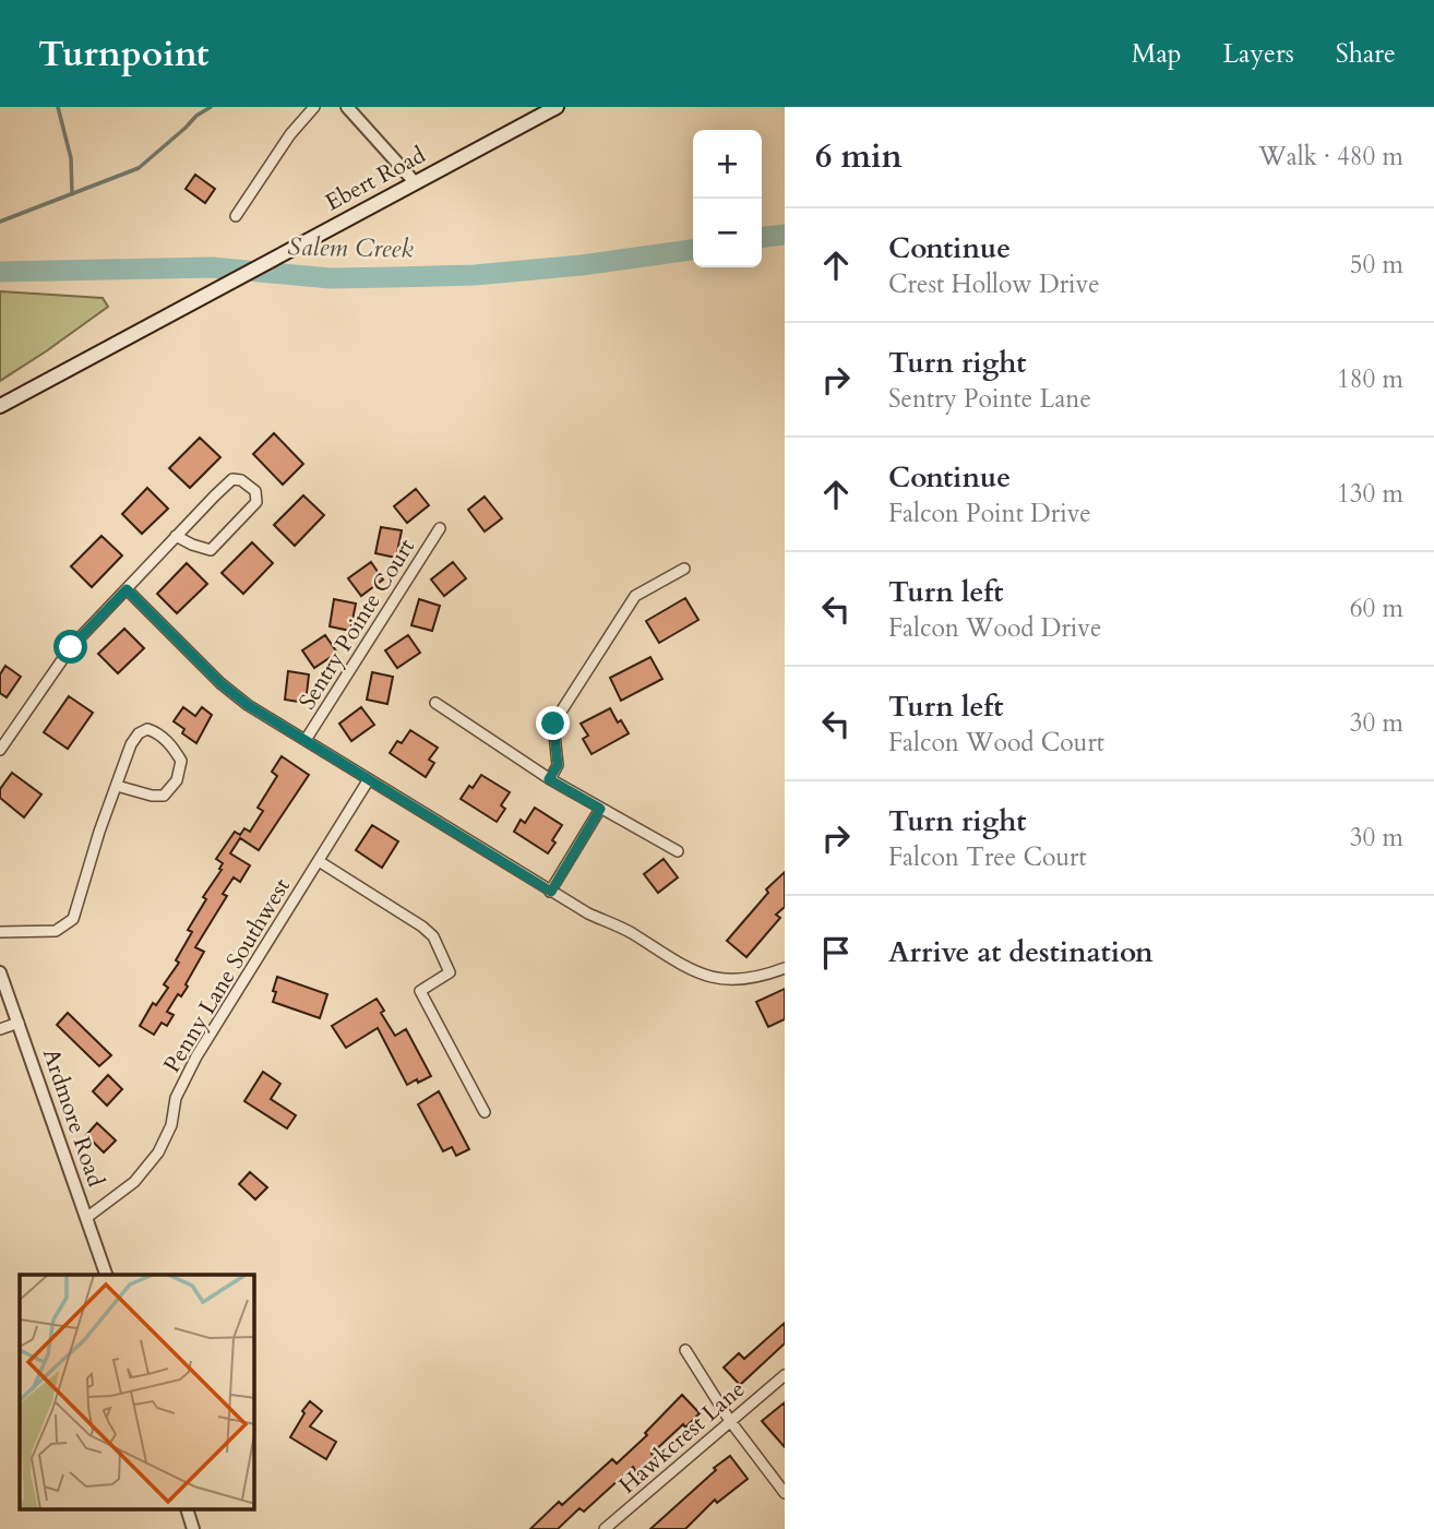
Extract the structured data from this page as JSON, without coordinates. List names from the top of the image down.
{
  "streets": {
    "main road": ["Ebert Road"],
    "street": [
      "Sentry Pointe Court",
      "Penny Lane Southwest",
      "Ardmore Road",
      "Hawkcrest Lane"
    ]
  },
  "crossings": [
    ["Penny Lane Southwest", "Ardmore Road"]
  ],
  "water": ["Salem Creek"],
  "page": {
    "header": "Turnpoint",
    "nav": ["Map", "Layers", "Share"],
    "heading": ["6 min", "Walk · 480 m"],
    "map_buttons": ["+", "−"],
    "list": [
      ["Continue", "Crest Hollow Drive", "50 m"],
      ["Turn right", "Sentry Pointe Lane", "180 m"],
      ["Continue", "Falcon Point Drive", "130 m"],
      ["Turn left", "Falcon Wood Drive", "60 m"],
      ["Turn left", "Falcon Wood Court", "30 m"],
      ["Turn right", "Falcon Tree Court", "30 m"],
      "Arrive at destination"
    ]
  }
}
